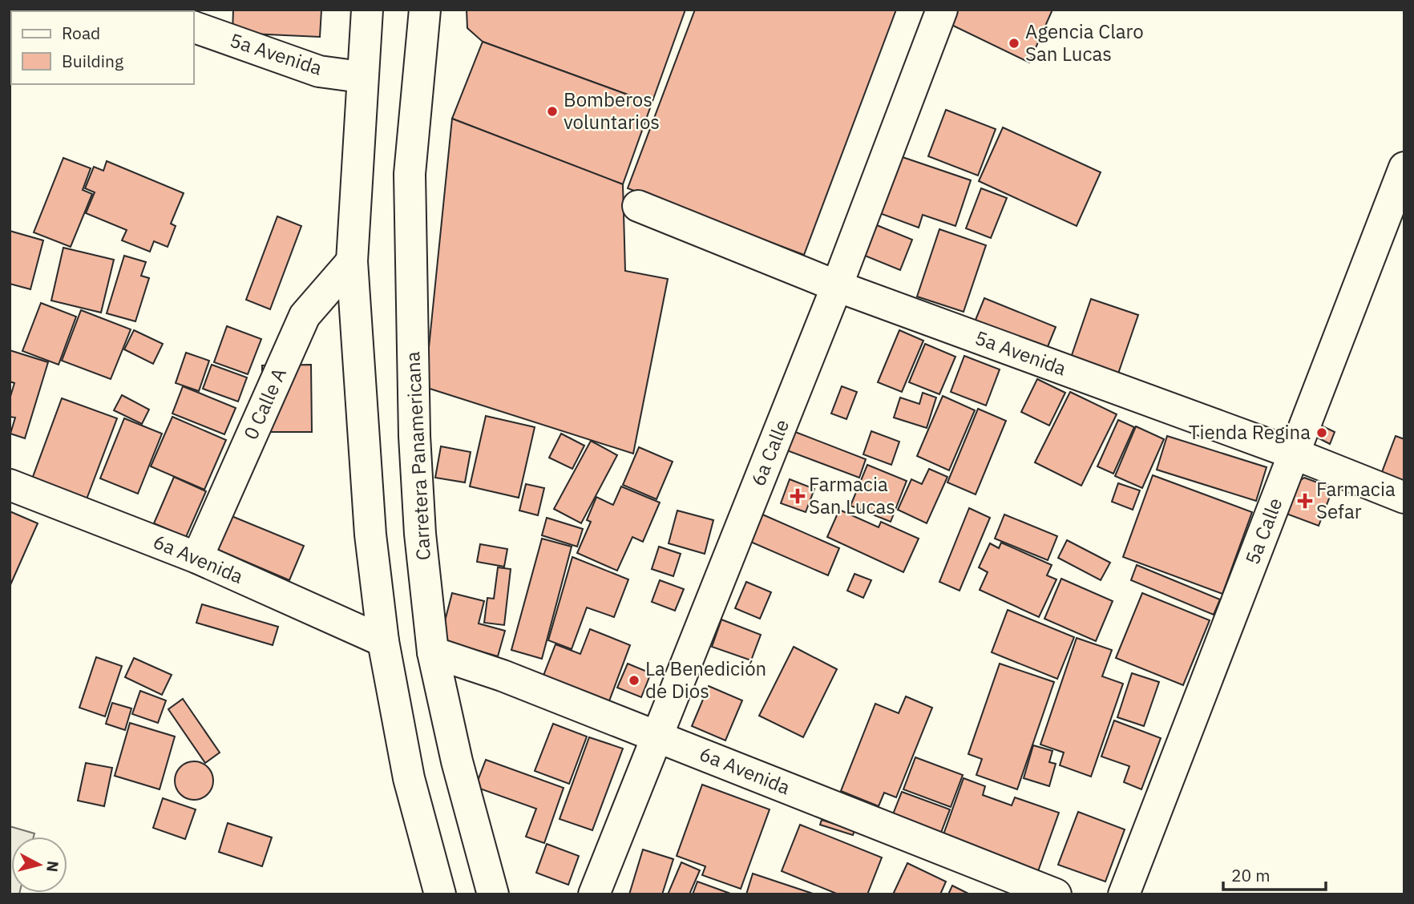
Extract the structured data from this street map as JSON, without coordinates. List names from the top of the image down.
{
  "streets": {
    "main road": [
      "5a Avenida",
      "0 Calle A",
      "6a Calle",
      "Carretera Panamericana",
      "5a Calle",
      "6a Avenida"
    ]
  },
  "crossings": [
    ["5a Avenida", "6a Calle"],
    ["5a Avenida", "5a Calle"],
    ["0 Calle A", "6a Avenida"],
    ["6a Calle", "6a Avenida"],
    ["Carretera Panamericana", "6a Avenida"]
  ],
  "places": {
    "other": [
      "Agencia Claro San Lucas",
      "Bomberos voluntarios",
      "Tienda Regina",
      "La Benedición de Dios"
    ],
    "health": ["Farmacia San Lucas", "Farmacia Sefar"]
  },
  "legend": ["Road", "Building"],
  "scale_bar": "20 m",
  "north": "right"
}
